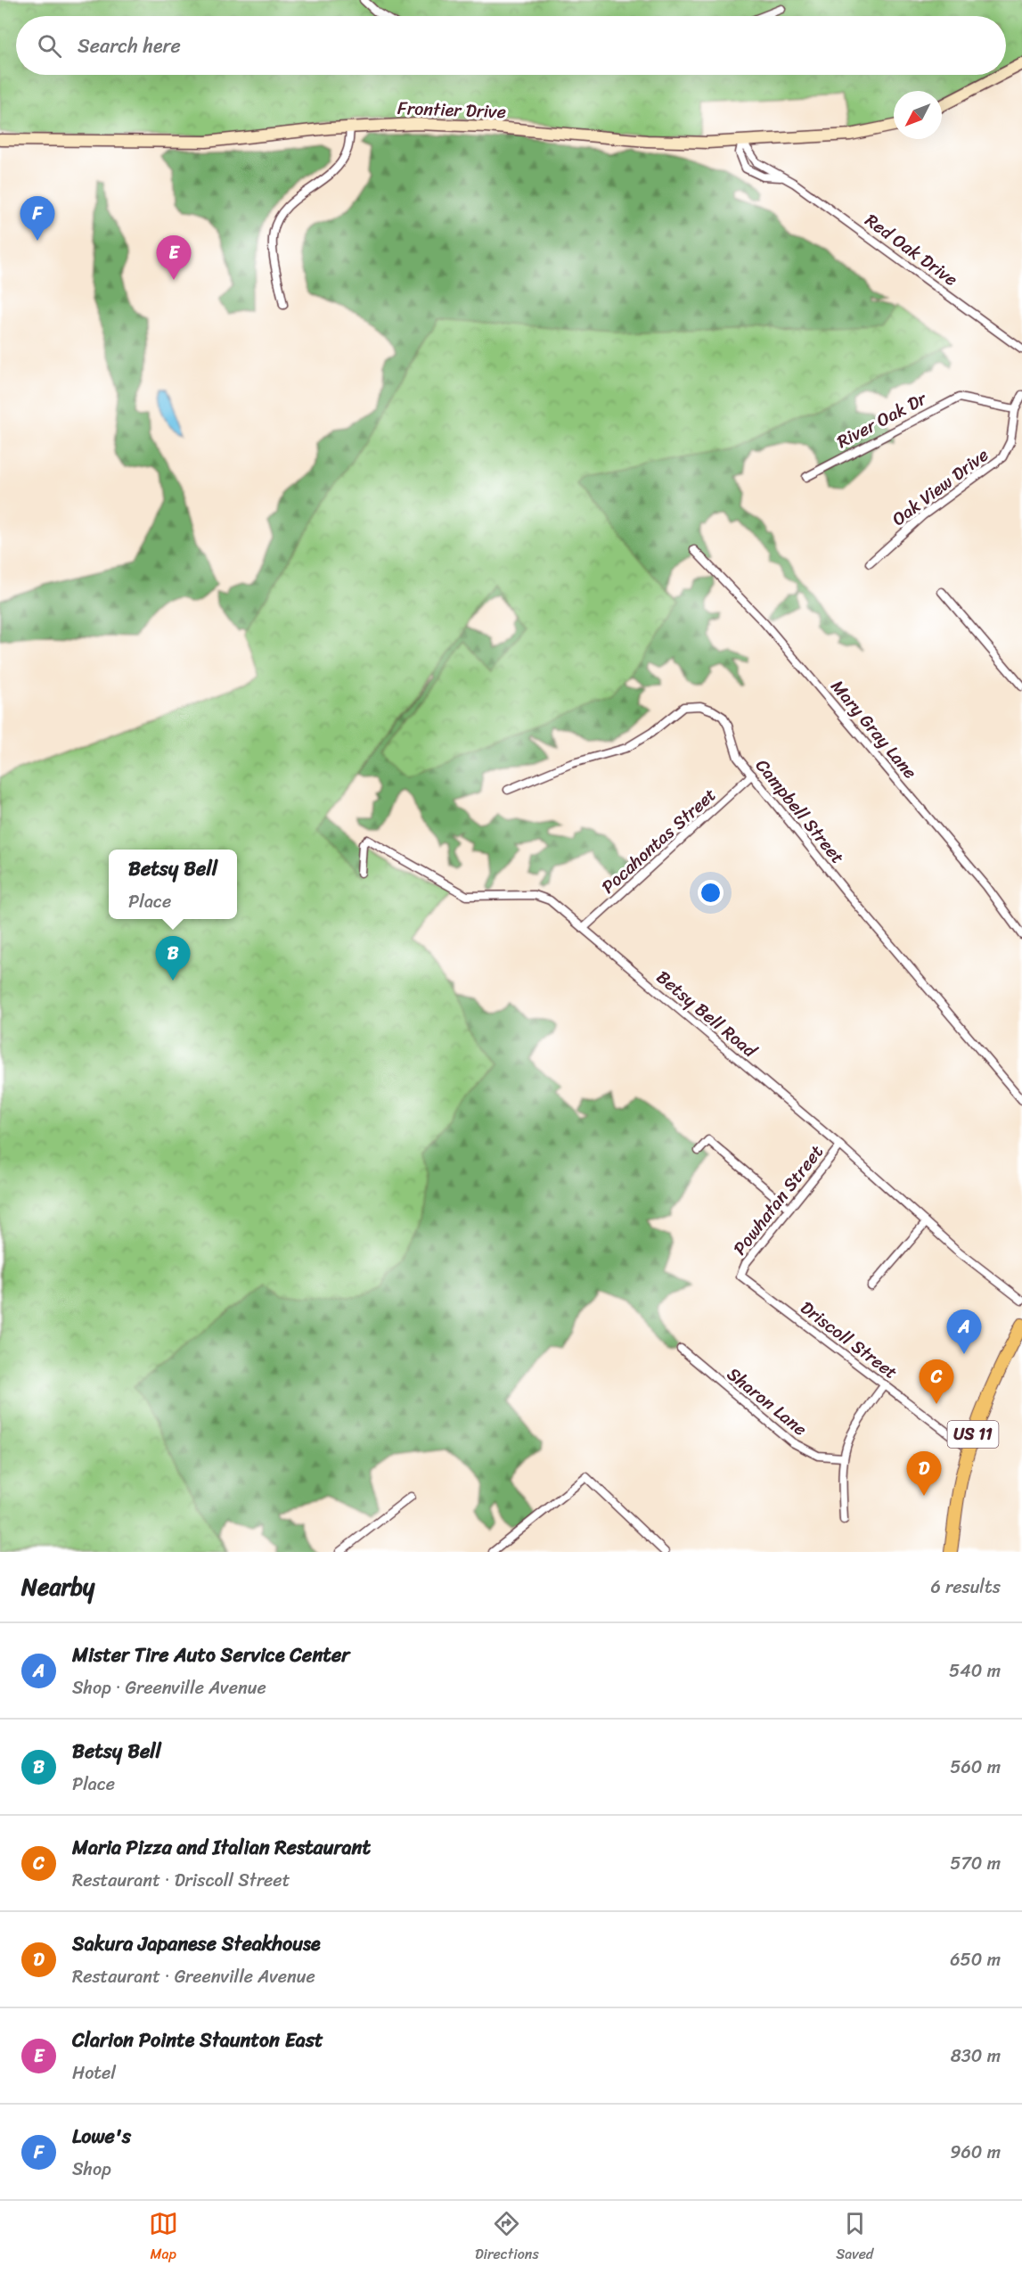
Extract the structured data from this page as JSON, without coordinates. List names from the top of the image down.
{
  "streets": {
    "main road": ["US 11"],
    "street": [
      "Frontier Drive",
      "Red Oak Drive",
      "River Oak Dr",
      "Oak View Drive",
      "Mary Gray Lane",
      "Campbell Street",
      "Pocahontas Street",
      "Betsy Bell Road",
      "Powhatan Street",
      "Driscoll Street",
      "Sharon Lane"
    ]
  },
  "crossings": [
    ["Frontier Drive", "Red Oak Drive"],
    ["River Oak Dr", "Oak View Drive"],
    ["Campbell Street", "Pocahontas Street"],
    ["Pocahontas Street", "Betsy Bell Road"],
    ["Betsy Bell Road", "Powhatan Street"],
    ["Powhatan Street", "Driscoll Street"],
    ["Driscoll Street", "US 11"]
  ],
  "north": "bottom left",
  "page": {
    "search": "Search here",
    "pins": [
      "F",
      "E",
      "B",
      "A",
      "C",
      "D"
    ],
    "popup": ["Betsy Bell", "Place"],
    "heading": ["Nearby", "6 results"],
    "list": [
      {
        "mark": "A",
        "name": "Mister Tire Auto Service Center",
        "note": "Shop · Greenville Avenue",
        "value": "540 m"
      },
      {
        "mark": "B",
        "name": "Betsy Bell",
        "note": "Place",
        "value": "560 m"
      },
      {
        "mark": "C",
        "name": "Maria Pizza and Italian Restaurant",
        "note": "Restaurant · Driscoll Street",
        "value": "570 m"
      },
      {
        "mark": "D",
        "name": "Sakura Japanese Steakhouse",
        "note": "Restaurant · Greenville Avenue",
        "value": "650 m"
      },
      {
        "mark": "E",
        "name": "Clarion Pointe Staunton East",
        "note": "Hotel",
        "value": "830 m"
      },
      {
        "mark": "F",
        "name": "Lowe's",
        "note": "Shop",
        "value": "960 m"
      }
    ],
    "nav": ["Map", "Directions", "Saved"]
  }
}
